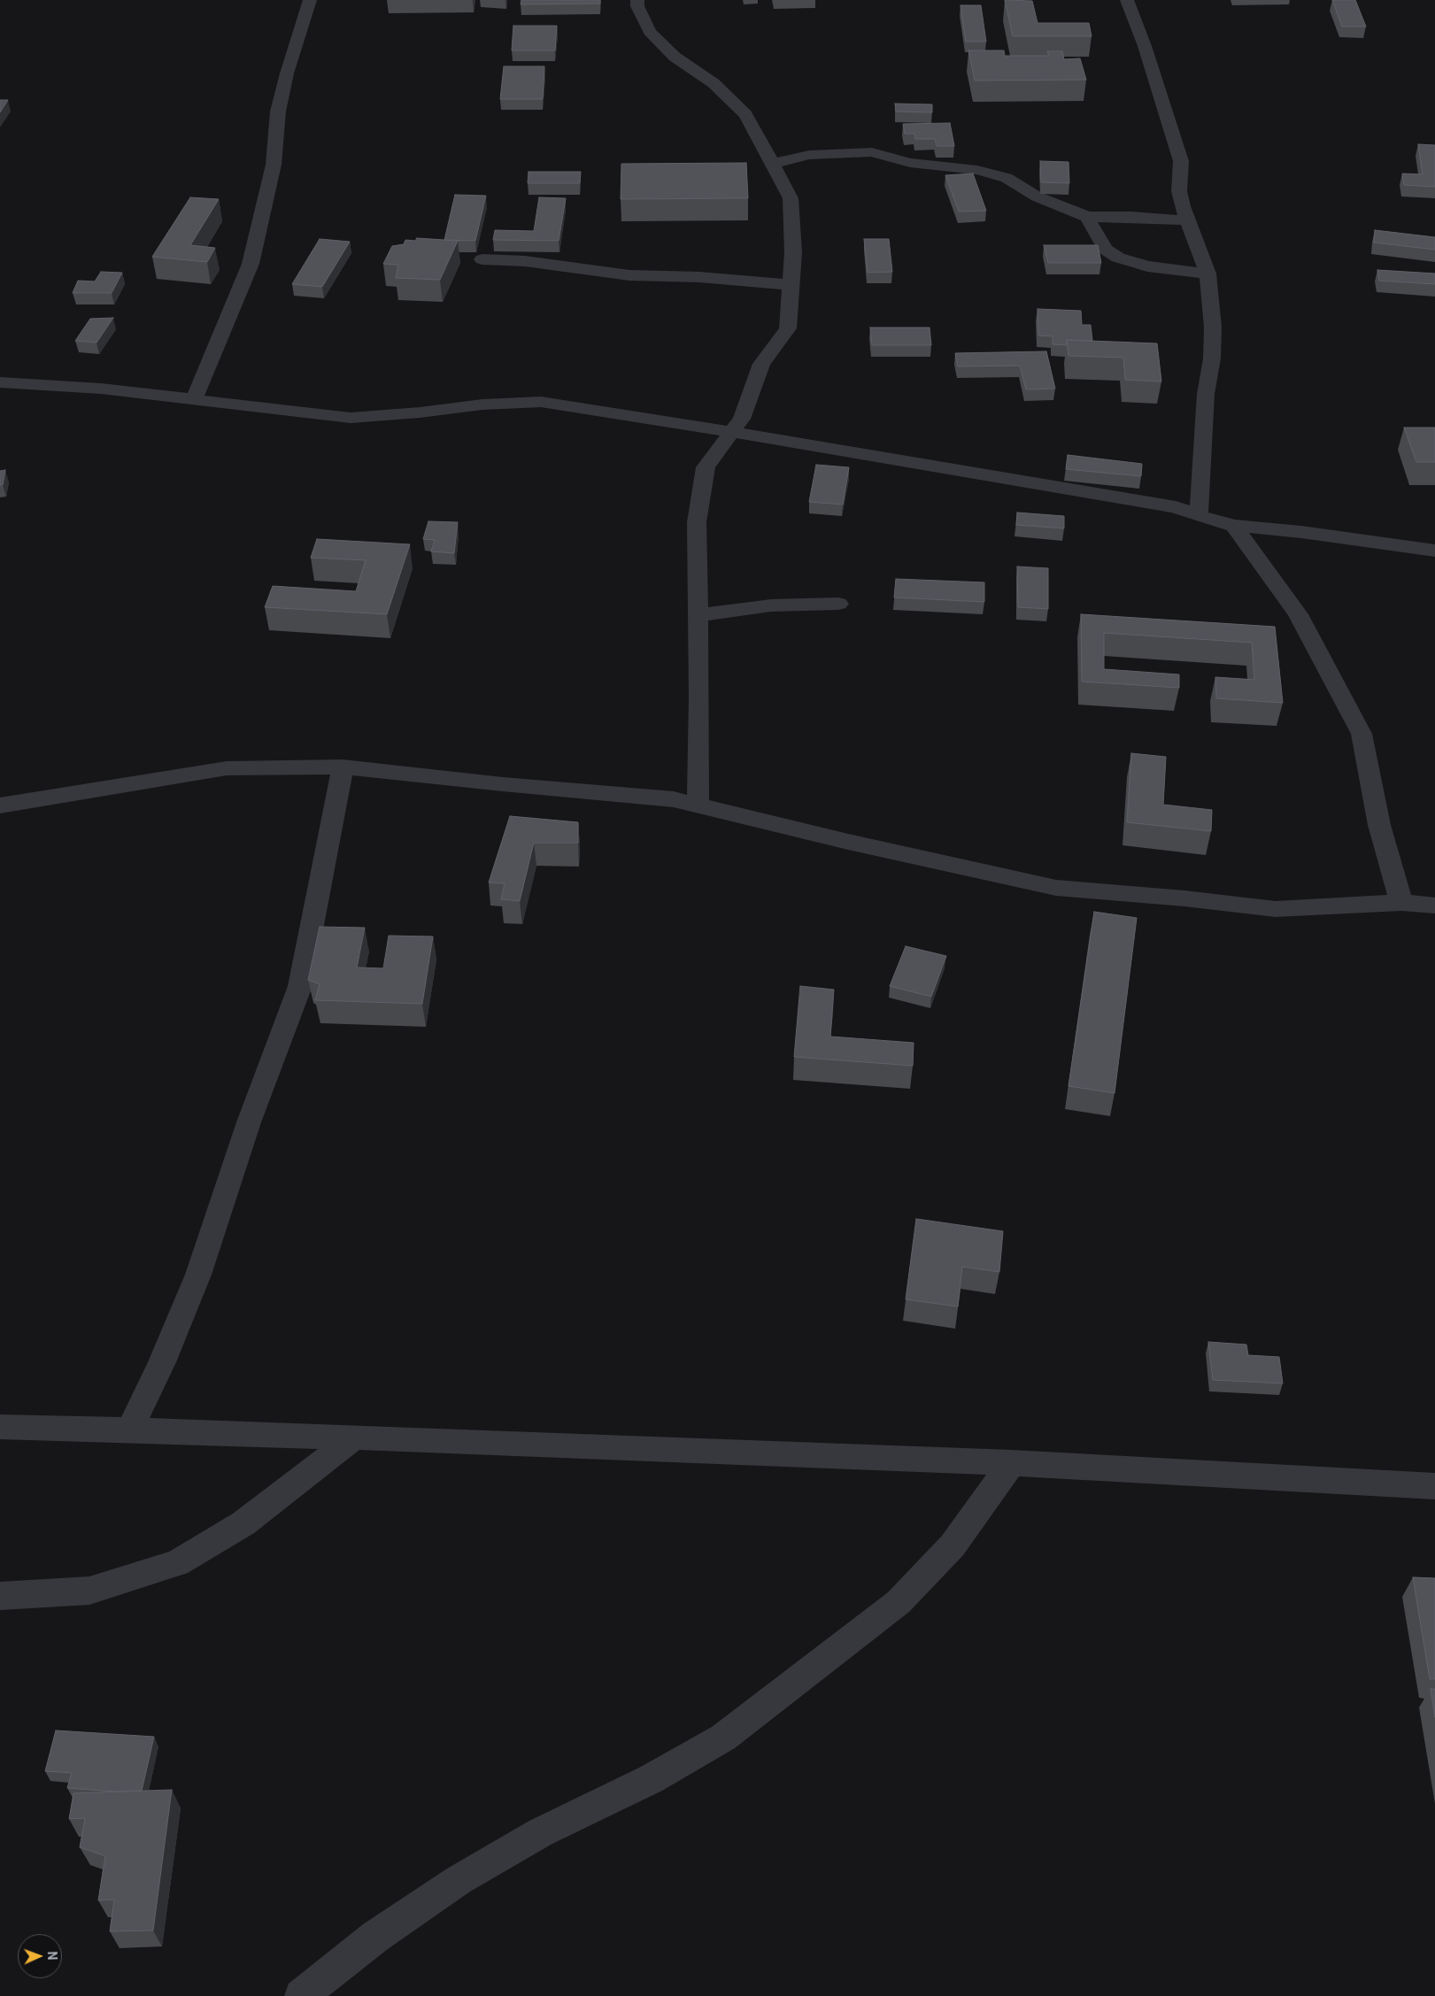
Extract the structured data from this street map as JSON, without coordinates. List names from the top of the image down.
{
  "north": "right"
}
